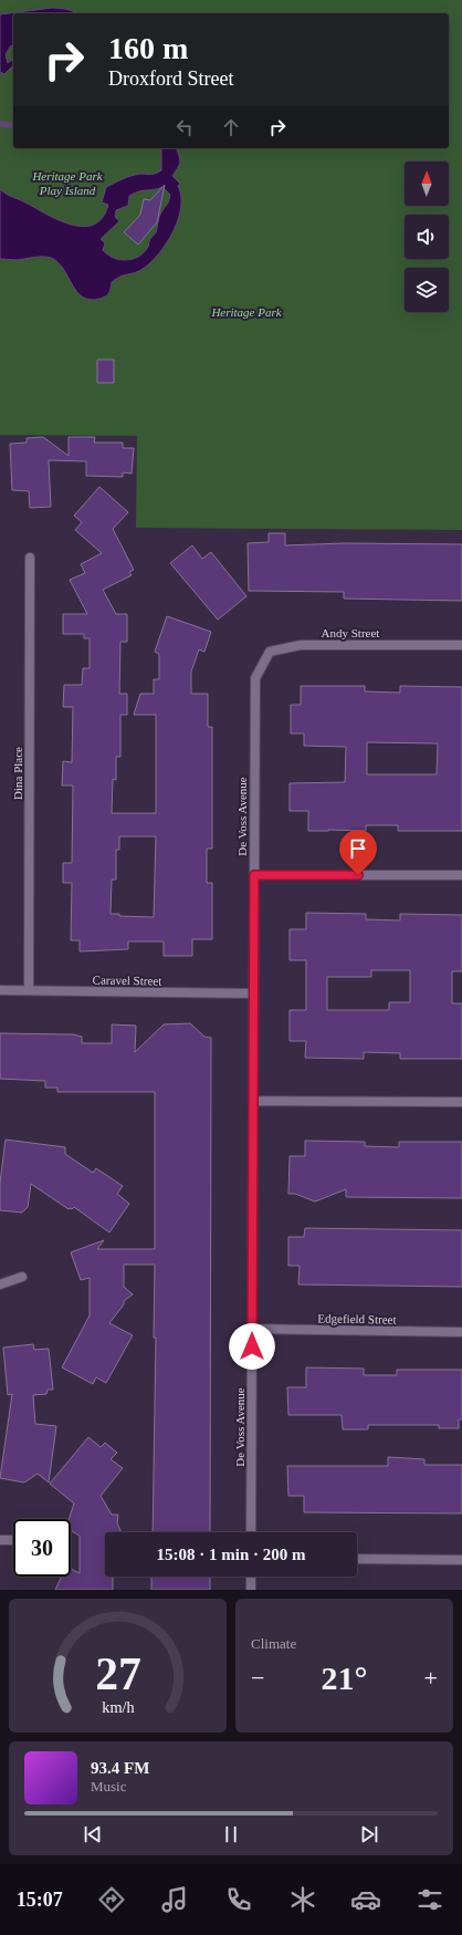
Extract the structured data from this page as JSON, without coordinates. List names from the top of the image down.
{
  "streets": {
    "street": [
      "Andy Street",
      "Dina Place",
      "De Voss Avenue",
      "Caravel Street",
      "Edgefield Street"
    ]
  },
  "crossings": [
    ["Andy Street", "De Voss Avenue"],
    ["Dina Place", "Caravel Street"],
    ["De Voss Avenue", "Caravel Street"],
    ["De Voss Avenue", "Edgefield Street"]
  ],
  "parks": ["Heritage Park Play Island", "Heritage Park"],
  "north": "top",
  "page": {
    "turn": ["160 m", "Droxford Street"],
    "limit": "30",
    "trip": "15:08 · 1 min · 200 m",
    "tile": "Climate",
    "heat": ["−", "21°", "+"],
    "song": ["93.4 FM", "Music"],
    "tabs": "15:07",
    "gauge": ["27", "km/h"]
  }
}
